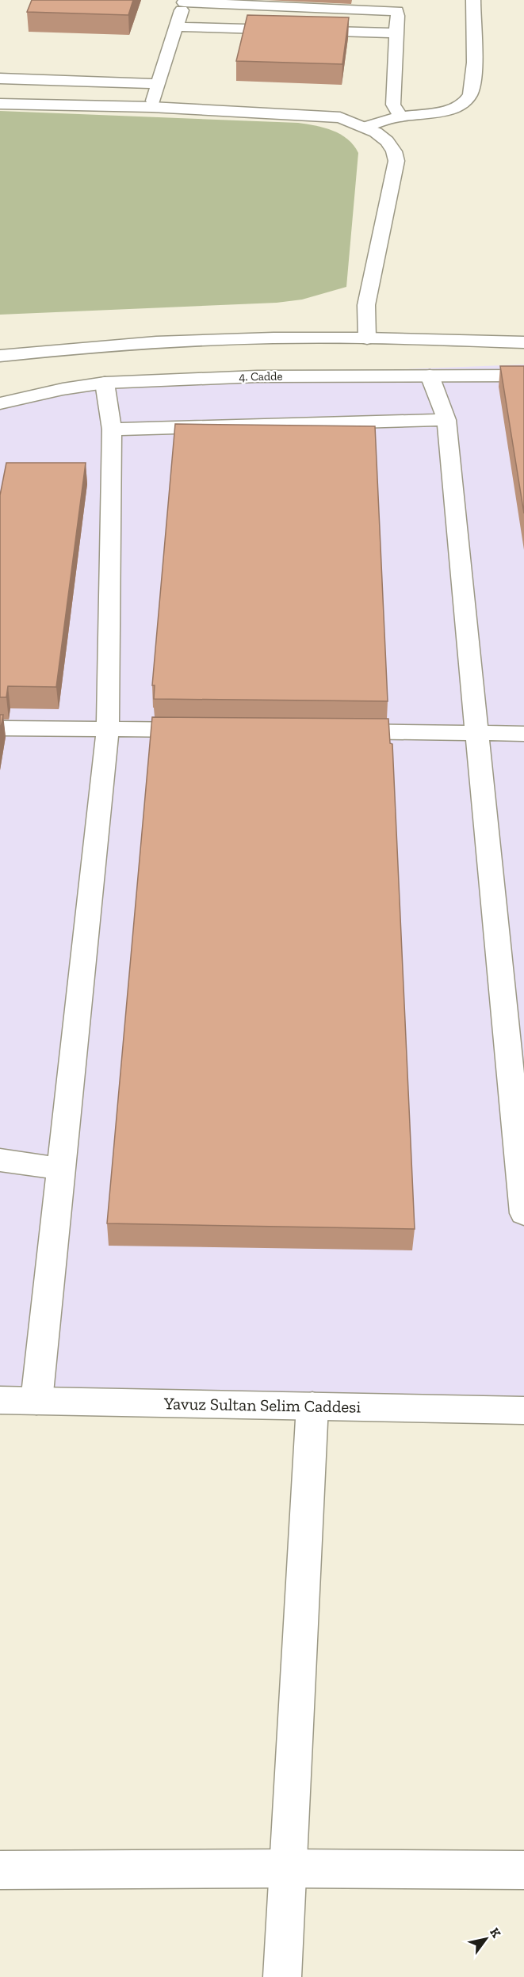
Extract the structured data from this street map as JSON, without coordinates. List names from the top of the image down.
{
  "streets": {
    "street": ["4. Cadde", "Yavuz Sultan Selim Caddesi"]
  },
  "north": "top right"
}
